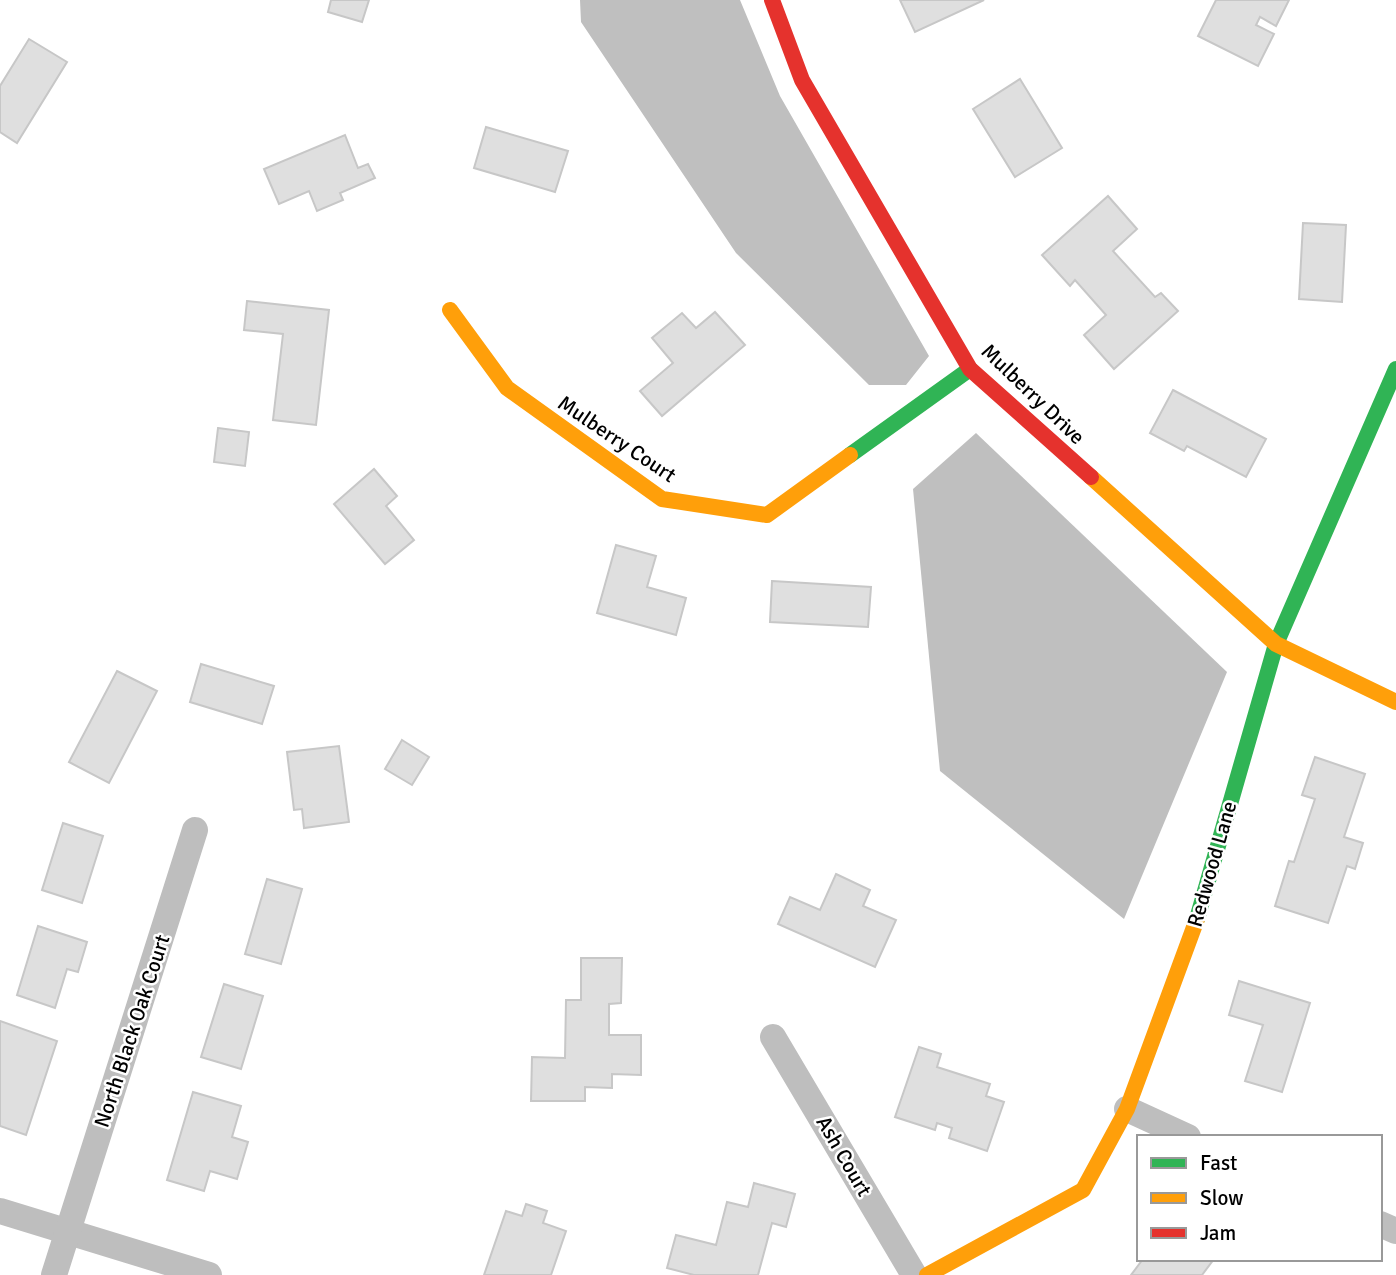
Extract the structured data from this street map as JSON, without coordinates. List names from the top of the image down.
{
  "streets": {
    "street": [
      "Mulberry Drive",
      "Mulberry Court",
      "Redwood Lane",
      "North Black Oak Court",
      "Ash Court"
    ]
  },
  "crossings": [
    ["Mulberry Drive", "Mulberry Court"],
    ["Mulberry Drive", "Redwood Lane"]
  ],
  "legend": ["Fast", "Slow", "Jam"]
}
